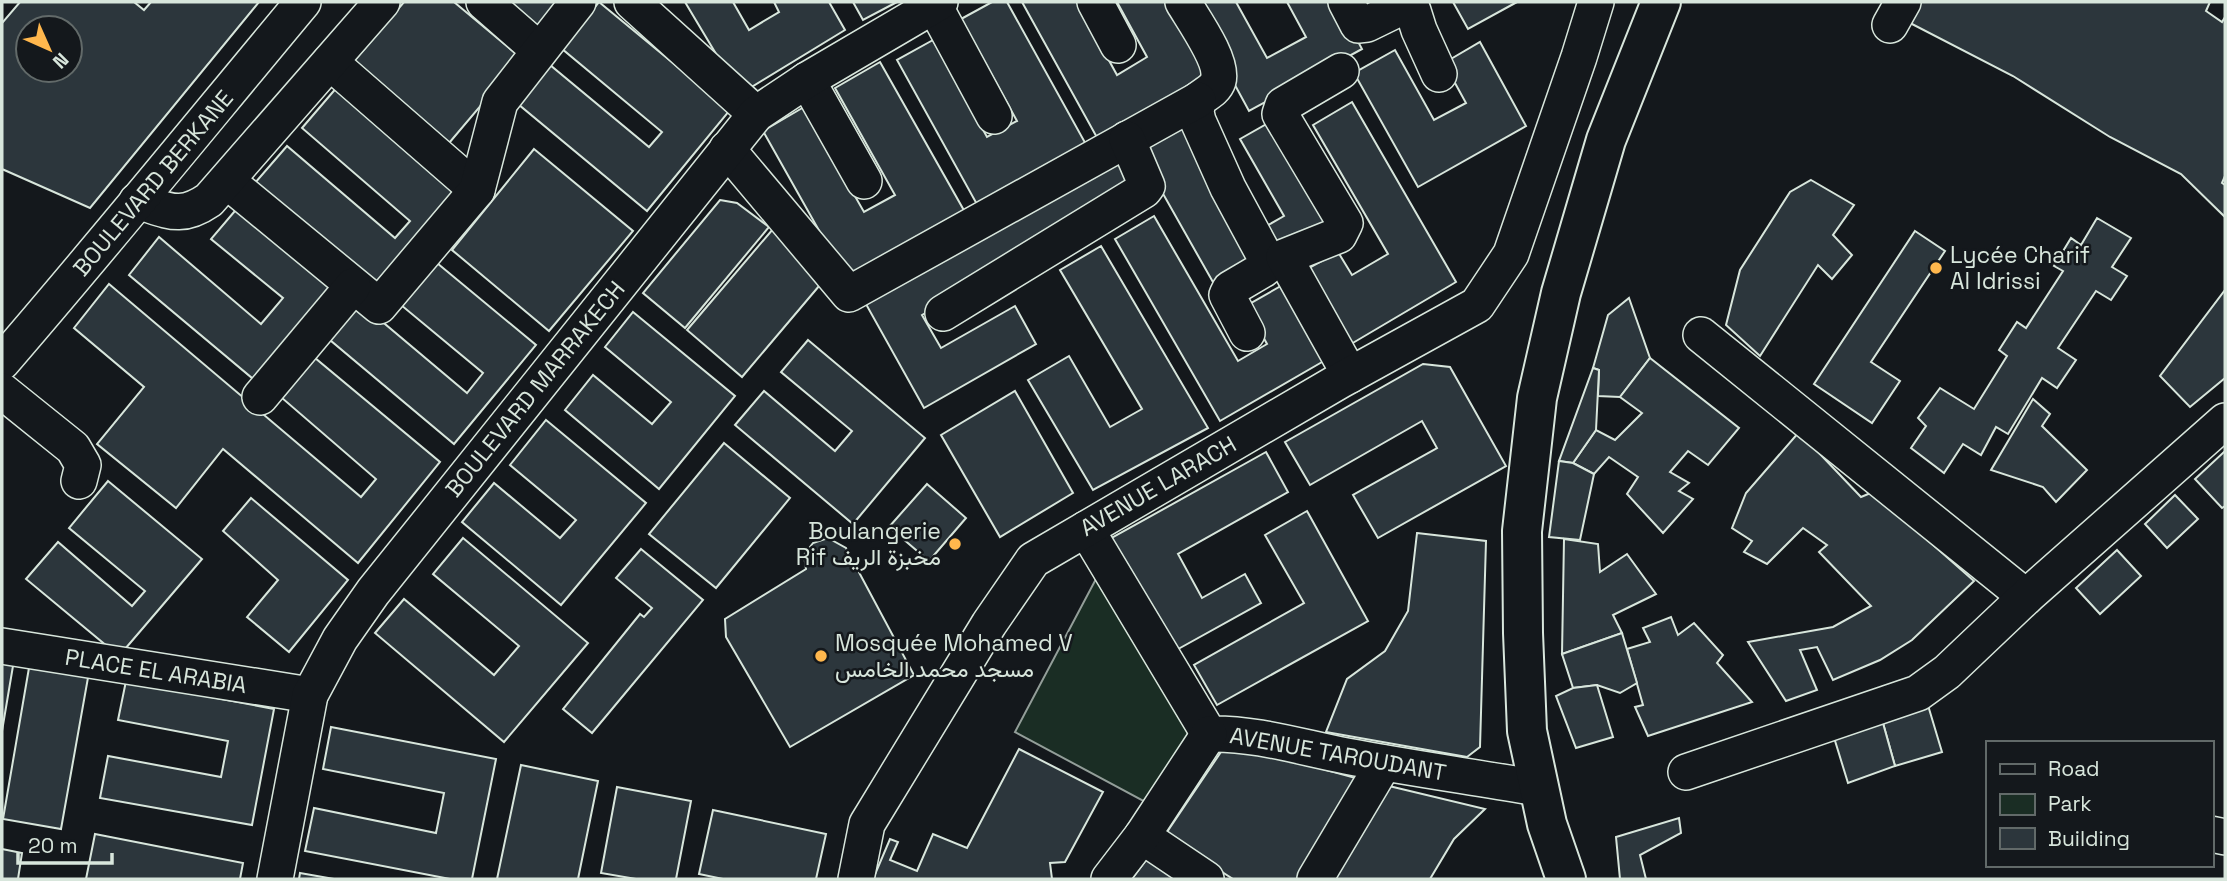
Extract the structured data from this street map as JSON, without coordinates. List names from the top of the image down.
{
  "streets": {
    "street": [
      "BOULEVARD BERKANE",
      "BOULEVARD MARRAKECH",
      "AVENUE LARACH",
      "PLACE EL ARABIA",
      "AVENUE TAROUDANT"
    ]
  },
  "crossings": [
    ["BOULEVARD MARRAKECH", "PLACE EL ARABIA"],
    ["AVENUE LARACH", "AVENUE TAROUDANT"]
  ],
  "places": ["Lycée Charif Al Idrissi", "Boulangerie Rif مخبزة الريف", "Mosquée Mohamed V مسجد محمد الخامس"],
  "legend": ["Road", "Park", "Building"],
  "scale_bar": "20 m",
  "north": "bottom right"
}
